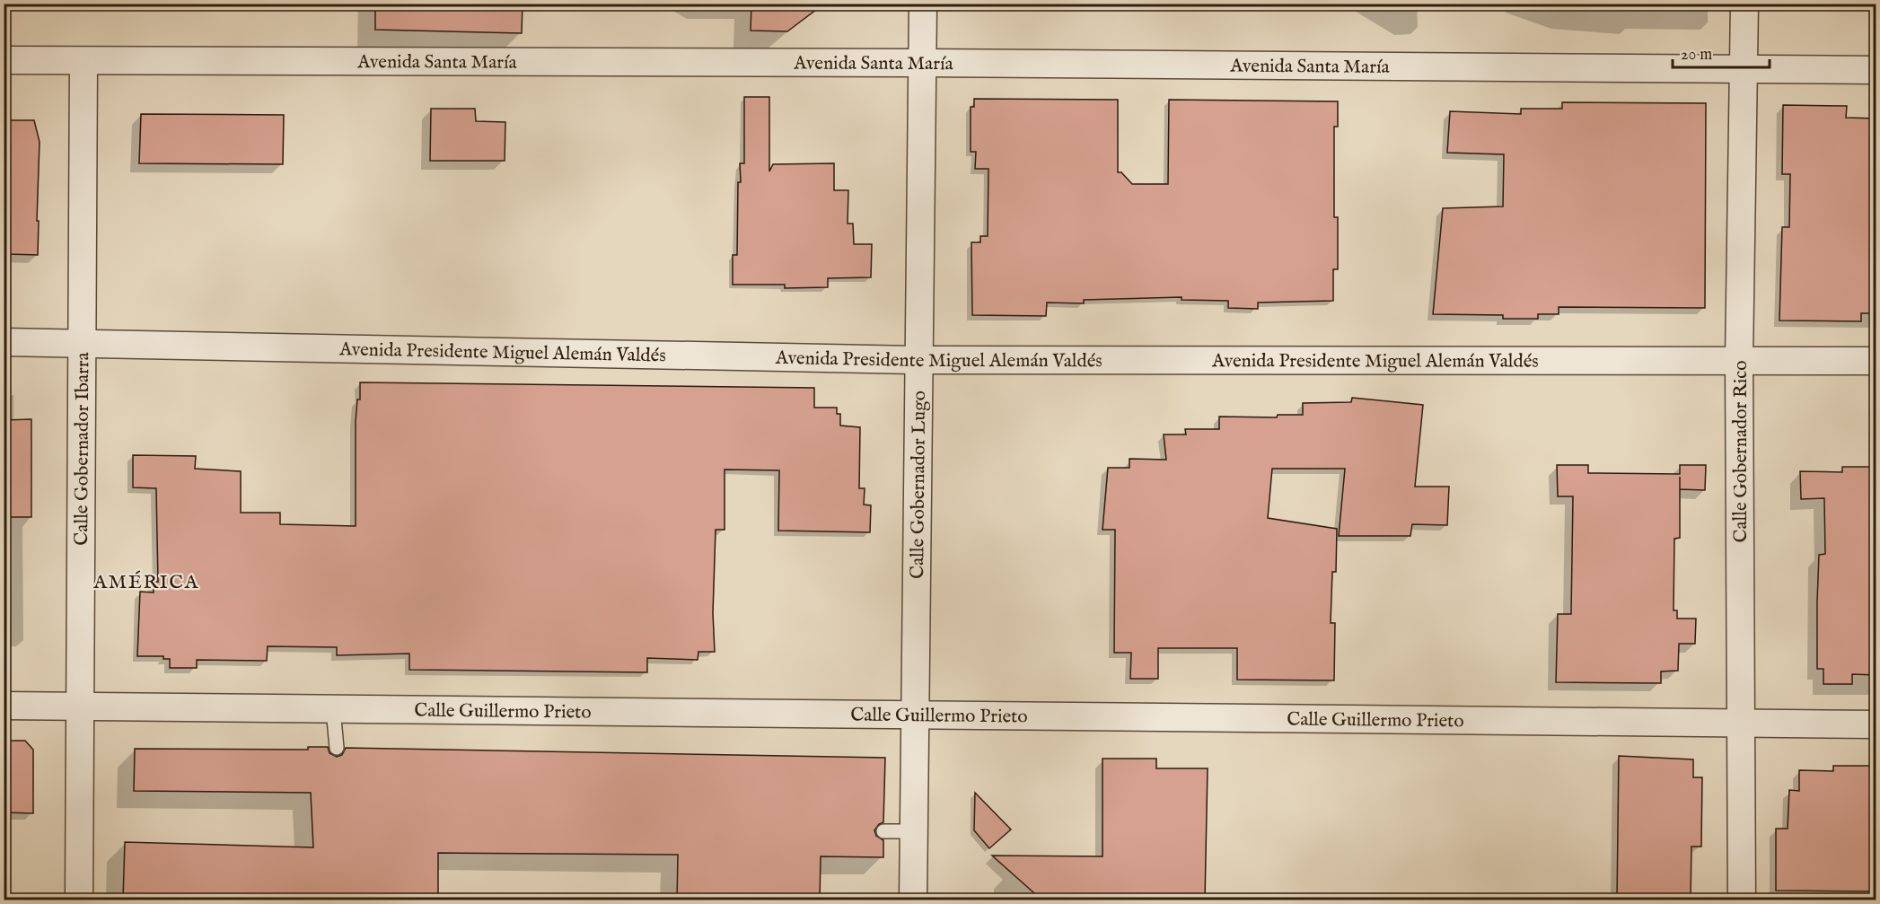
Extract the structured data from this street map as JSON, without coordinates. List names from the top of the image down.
{
  "streets": {
    "street": [
      "Avenida Santa María",
      "Avenida Presidente Miguel Alemán Valdés",
      "Calle Gobernador Ibarra",
      "Calle Gobernador Rico",
      "Calle Gobernador Lugo",
      "Calle Guillermo Prieto"
    ]
  },
  "crossings": [
    ["Avenida Santa María", "Calle Gobernador Ibarra"],
    ["Avenida Santa María", "Calle Gobernador Rico"],
    ["Avenida Santa María", "Calle Gobernador Lugo"],
    ["Avenida Presidente Miguel Alemán Valdés", "Calle Gobernador Ibarra"],
    ["Avenida Presidente Miguel Alemán Valdés", "Calle Gobernador Rico"],
    ["Avenida Presidente Miguel Alemán Valdés", "Calle Gobernador Lugo"],
    ["Calle Gobernador Ibarra", "Calle Guillermo Prieto"],
    ["Calle Gobernador Rico", "Calle Guillermo Prieto"],
    ["Calle Gobernador Lugo", "Calle Guillermo Prieto"]
  ],
  "districts": ["AMÉRICA"],
  "scale_bar": "20 m"
}
